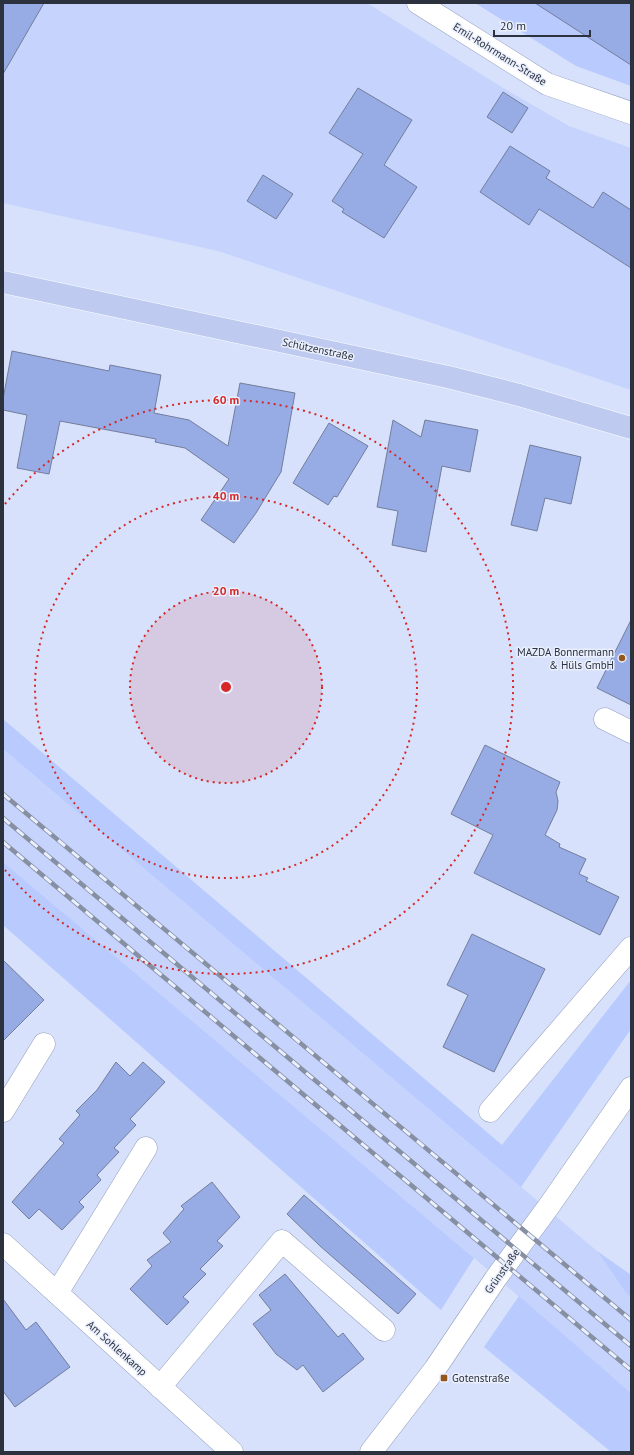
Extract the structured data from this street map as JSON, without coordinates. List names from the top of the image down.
{
  "streets": {
    "main road": ["Schützenstraße"],
    "street": ["Emil-Rohrmann-Straße", "Grünstraße", "Am Sohlenkamp"]
  },
  "places": {
    "other": ["MAZDA Bonnermann & Hüls GmbH"],
    "transit": ["Gotenstraße"]
  },
  "scale_bar": "20 m",
  "rings": ["60 m", "40 m", "20 m"]
}
